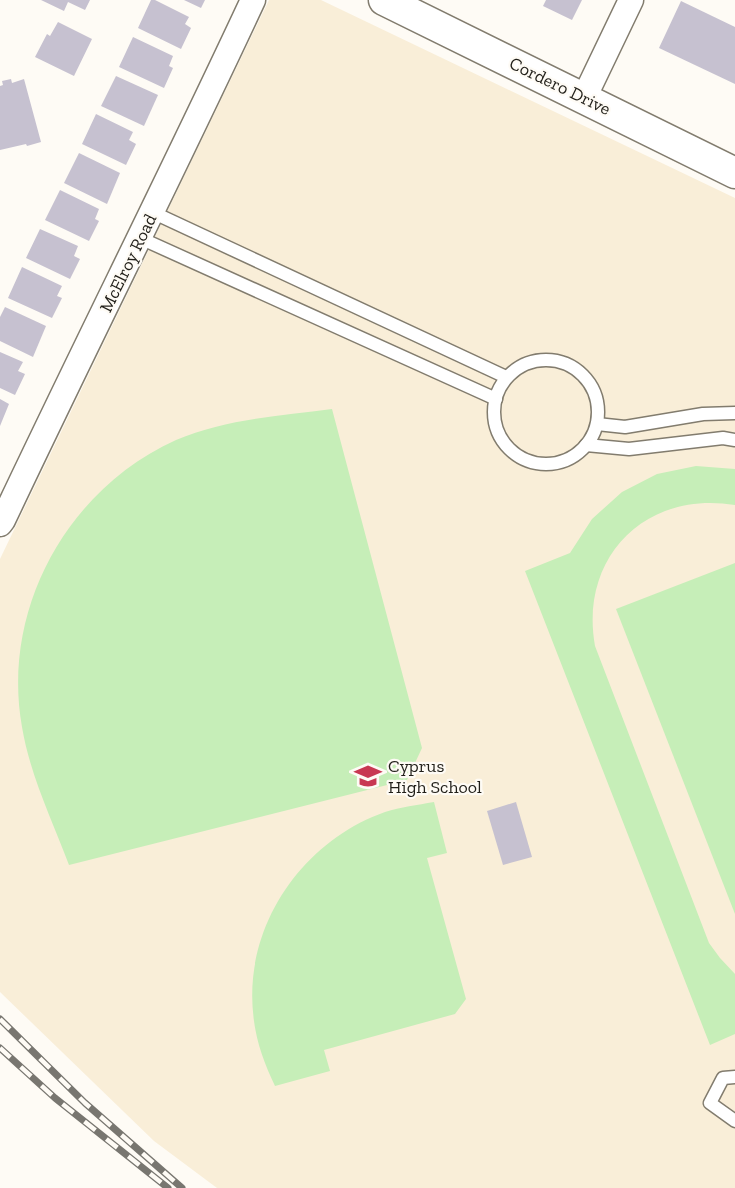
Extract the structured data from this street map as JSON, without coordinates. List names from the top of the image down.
{
  "streets": {
    "street": ["Cordero Drive", "McElroy Road"]
  },
  "places": {
    "school or university": ["Cyprus High School"]
  }
}
